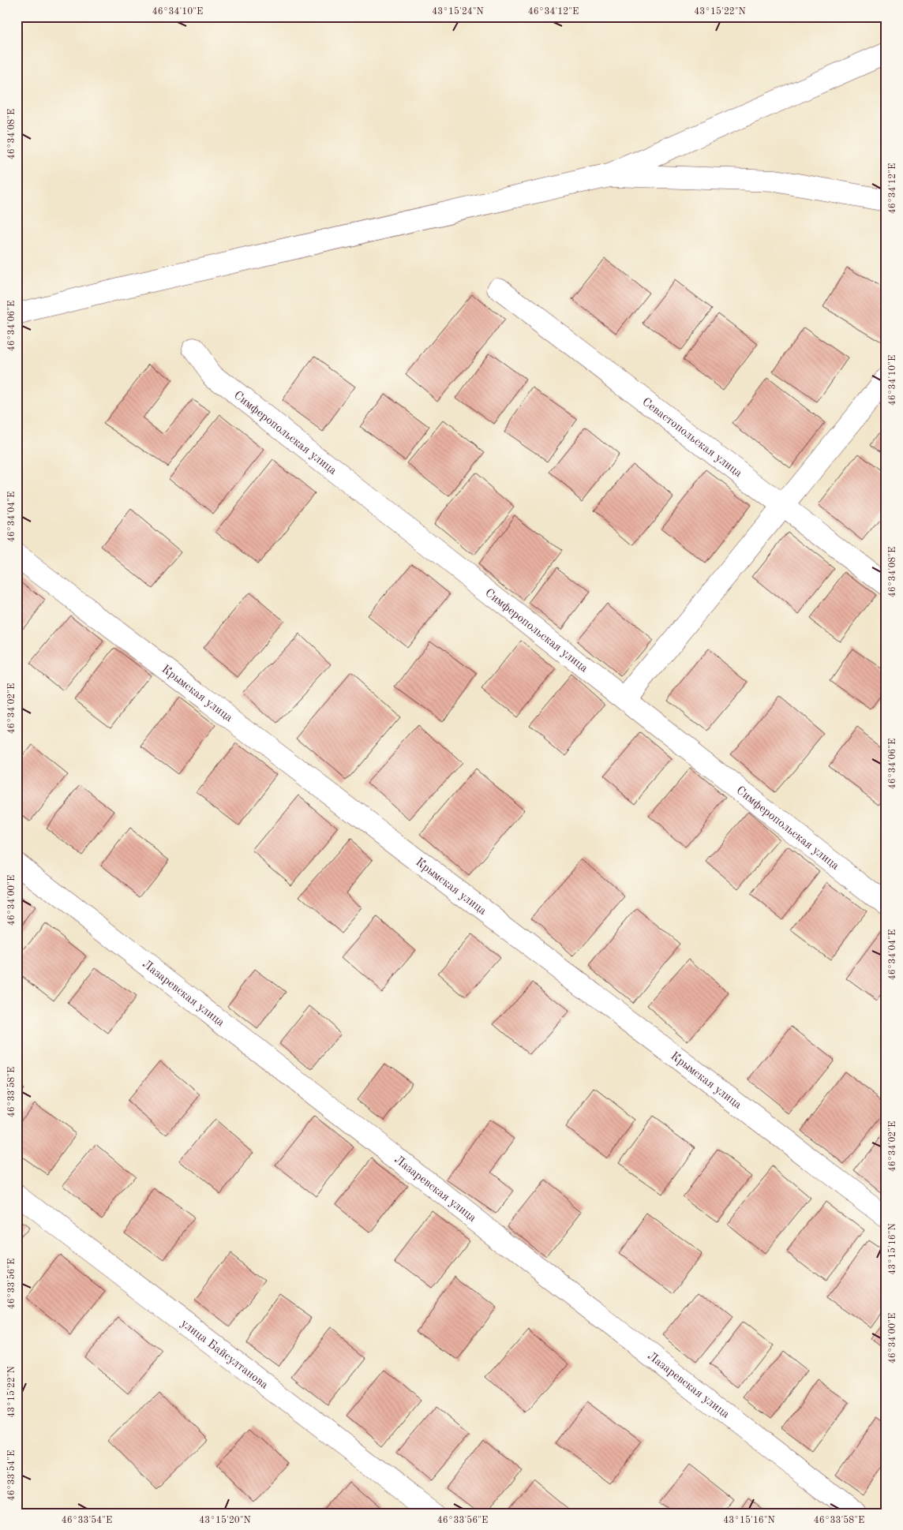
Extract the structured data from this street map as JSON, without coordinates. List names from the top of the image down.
{
  "streets": {
    "street": [
      "Симферопольская улица",
      "Севастопольская улица",
      "Крымская улица",
      "Лазаревская улица",
      "улица Байсултанова"
    ]
  },
  "coordinates": [
    "46°34'10\"E",
    "43°15'24\"N",
    "46°34'12\"E",
    "43°15'22\"N",
    "46°34'08\"E",
    "46°34'06\"E",
    "46°34'04\"E",
    "46°34'02\"E",
    "46°34'00\"E",
    "46°33'58\"E",
    "43°15'16\"N",
    "46°33'56\"E",
    "46°33'54\"E",
    "43°15'20\"N"
  ]
}
